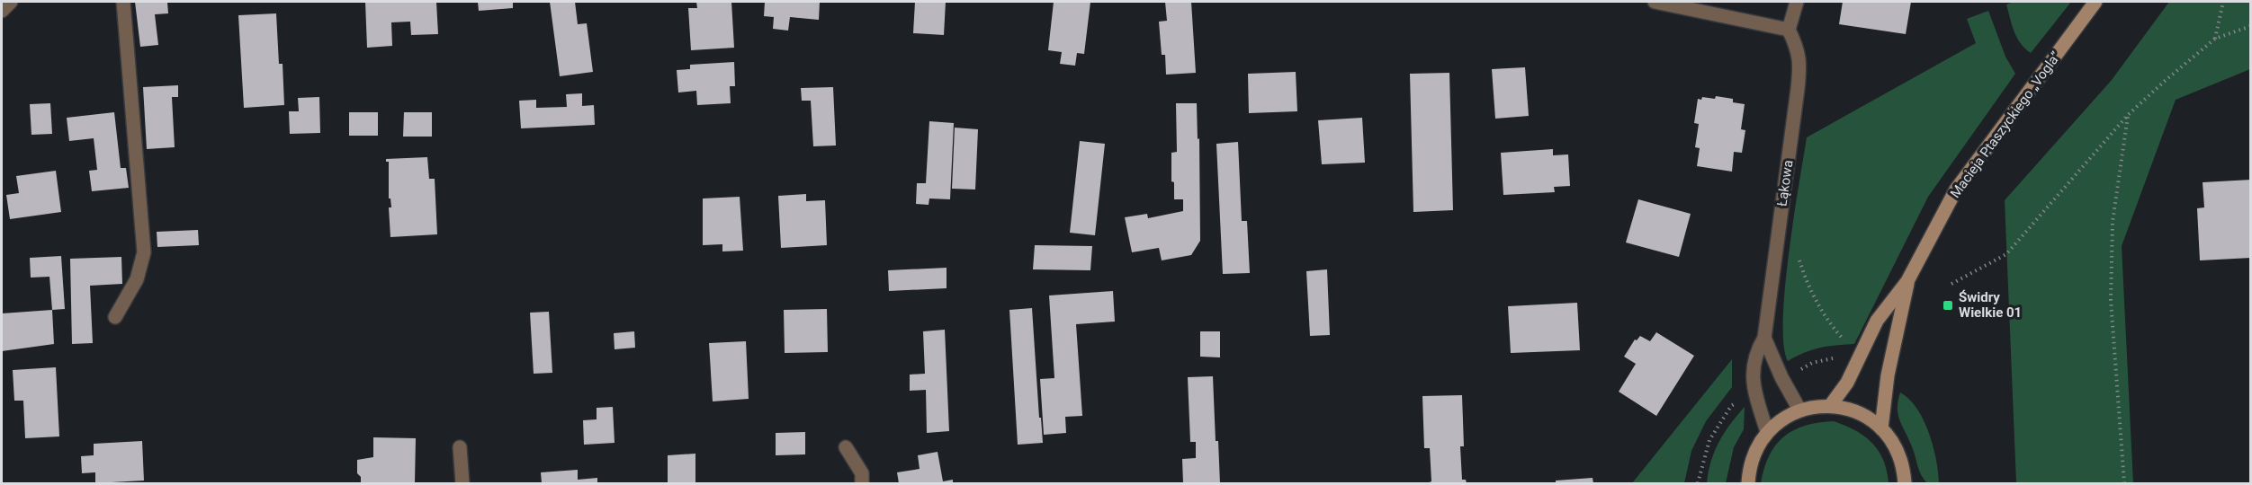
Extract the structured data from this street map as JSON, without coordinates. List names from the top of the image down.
{
  "streets": {
    "street": ["Macieja Ptaszyckiego „Vogla”", "Łąkowa"]
  },
  "places": {
    "transit": ["Świdry Wielkie 01"]
  }
}
